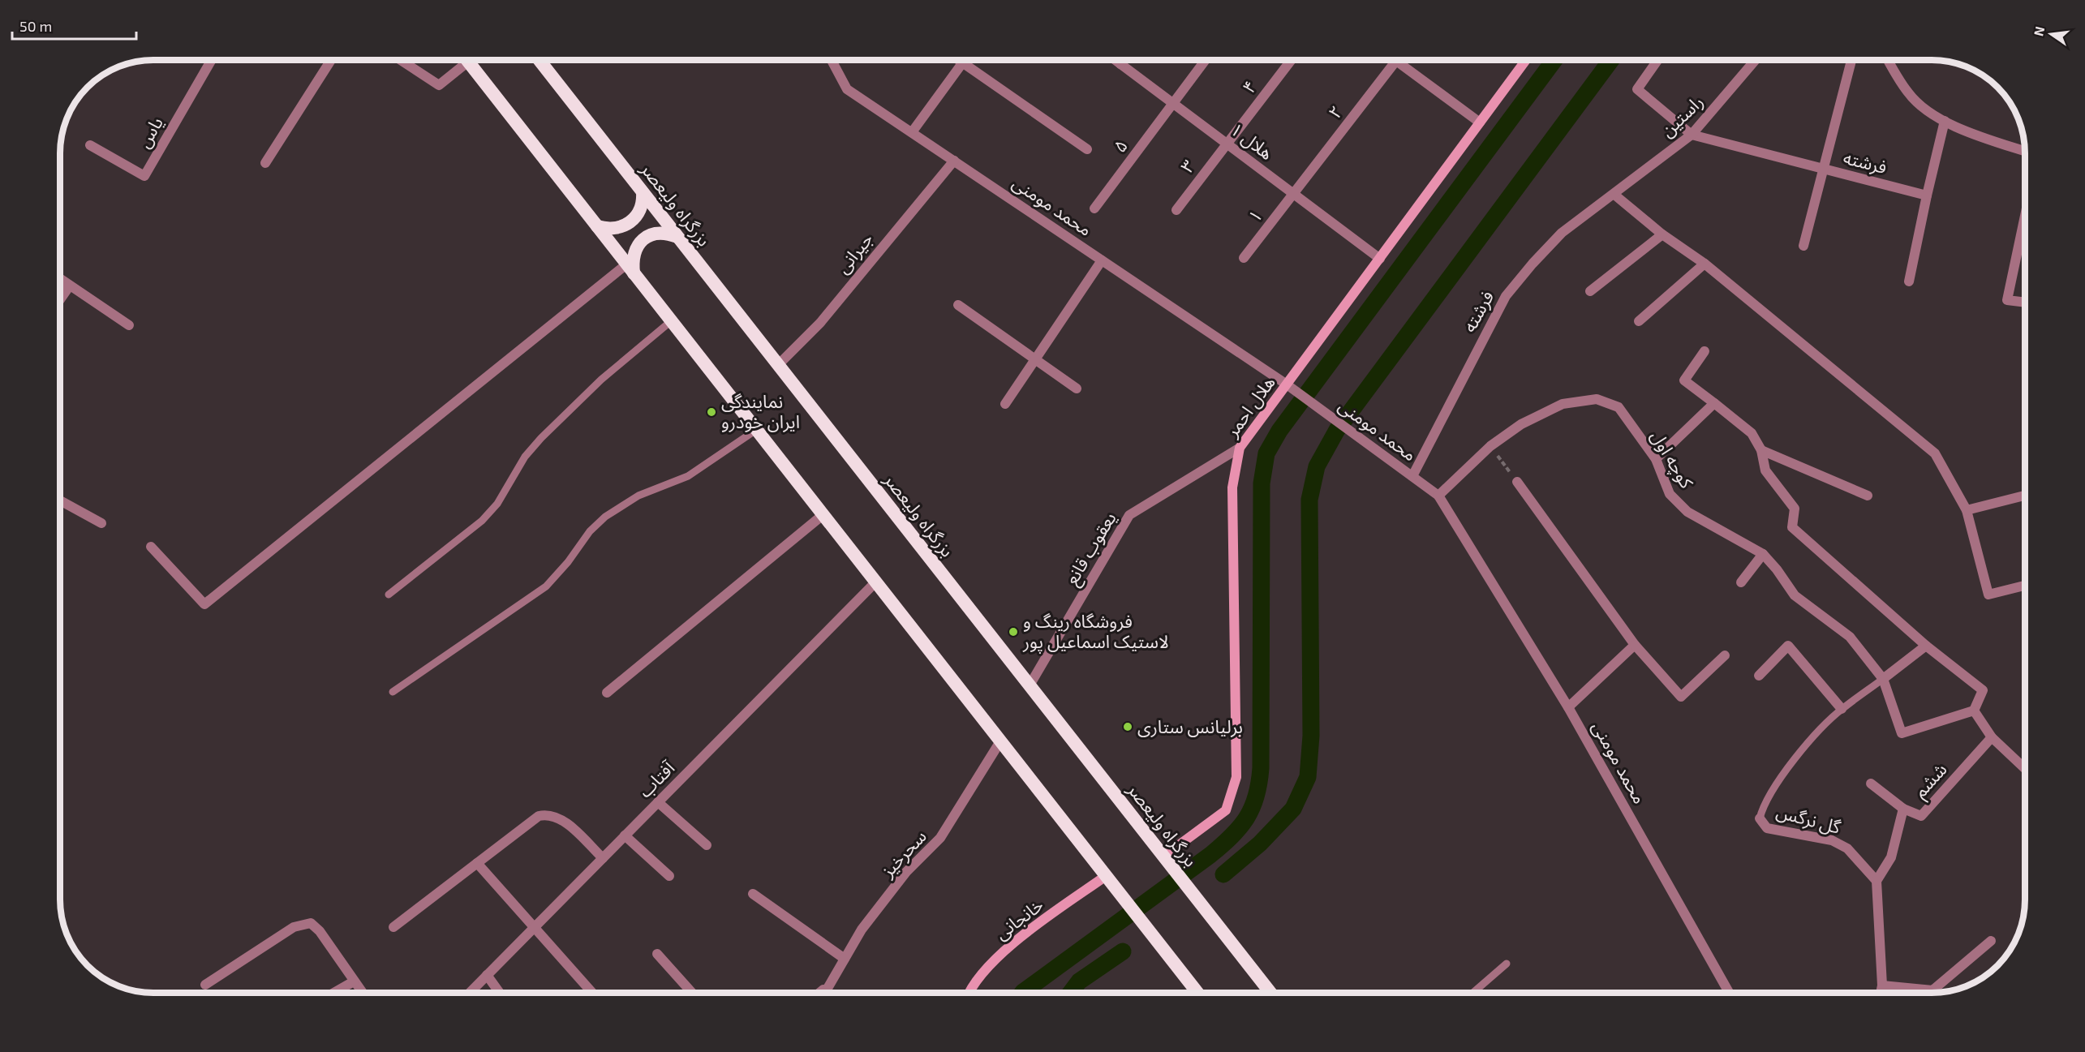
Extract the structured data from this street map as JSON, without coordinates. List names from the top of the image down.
{
  "streets": {
    "highway": ["بزرگراه ولیعصر"],
    "main road": ["هلال احمر", "خانجانی"],
    "street": [
      "۴",
      "۲",
      "راستین",
      "یاس",
      "هلال ۱",
      "۵",
      "فرشته",
      "۳",
      "محمد مومنی",
      "۱",
      "جیرانی",
      "کوچه اول",
      "یعقوب قانع",
      "آفتاب",
      "ششم",
      "گل نرگس",
      "سحرخیز"
    ]
  },
  "crossings": [
    ["۴", "هلال ۱"],
    ["۴", "۳"],
    ["۲", "هلال ۱"],
    ["۲", "۱"],
    ["راستین", "فرشته"],
    ["هلال ۱", "۵"],
    ["هلال ۱", "۳"],
    ["هلال ۱", "۱"],
    ["هلال ۱", "هلال احمر"],
    ["فرشته", "محمد مومنی"],
    ["بزرگراه ولیعصر", "جیرانی"],
    ["بزرگراه ولیعصر", "هلال احمر"],
    ["بزرگراه ولیعصر", "یعقوب قانع"],
    ["محمد مومنی", "جیرانی"],
    ["محمد مومنی", "هلال احمر"],
    ["محمد مومنی", "کوچه اول"],
    ["هلال احمر", "یعقوب قانع"],
    ["کوچه اول", "گل نرگس"],
    ["ششم", "گل نرگس"]
  ],
  "places": ["نمایندگی ایران خودرو", "فروشگاه رینگ و لاستیک اسماعیل پور", "برلیانس ستاری"],
  "scale_bar": "50 m",
  "north": "left"
}
